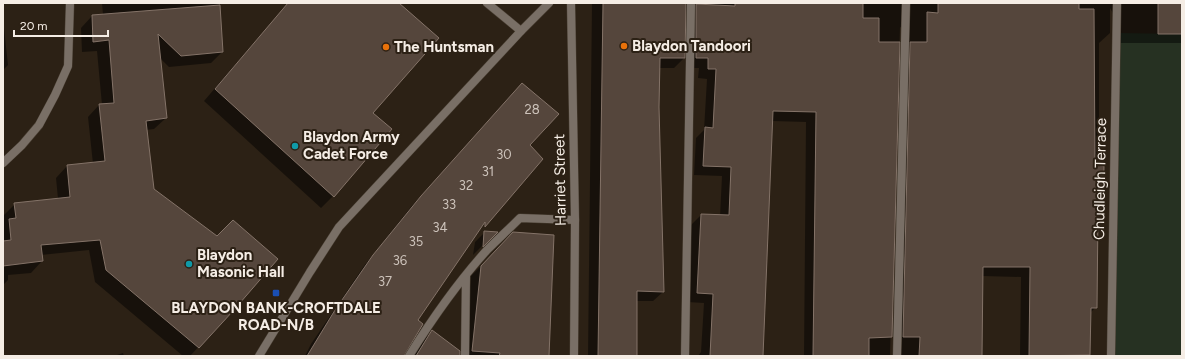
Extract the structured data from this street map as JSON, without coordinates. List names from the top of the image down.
{
  "streets": {
    "street": ["Chudleigh Terrace", "Harriet Street"]
  },
  "places": {
    "other": [
      "Blaydon Tandoori",
      "The Huntsman",
      "Blaydon Army Cadet Force",
      "Blaydon Masonic Hall"
    ],
    "transit": ["BLAYDON BANK-CROFTDALE ROAD-N/B"]
  },
  "house_numbers": [
    "28",
    "30",
    "31",
    "32",
    "33",
    "34",
    "35",
    "36",
    "37"
  ],
  "scale_bar": "20 m"
}
